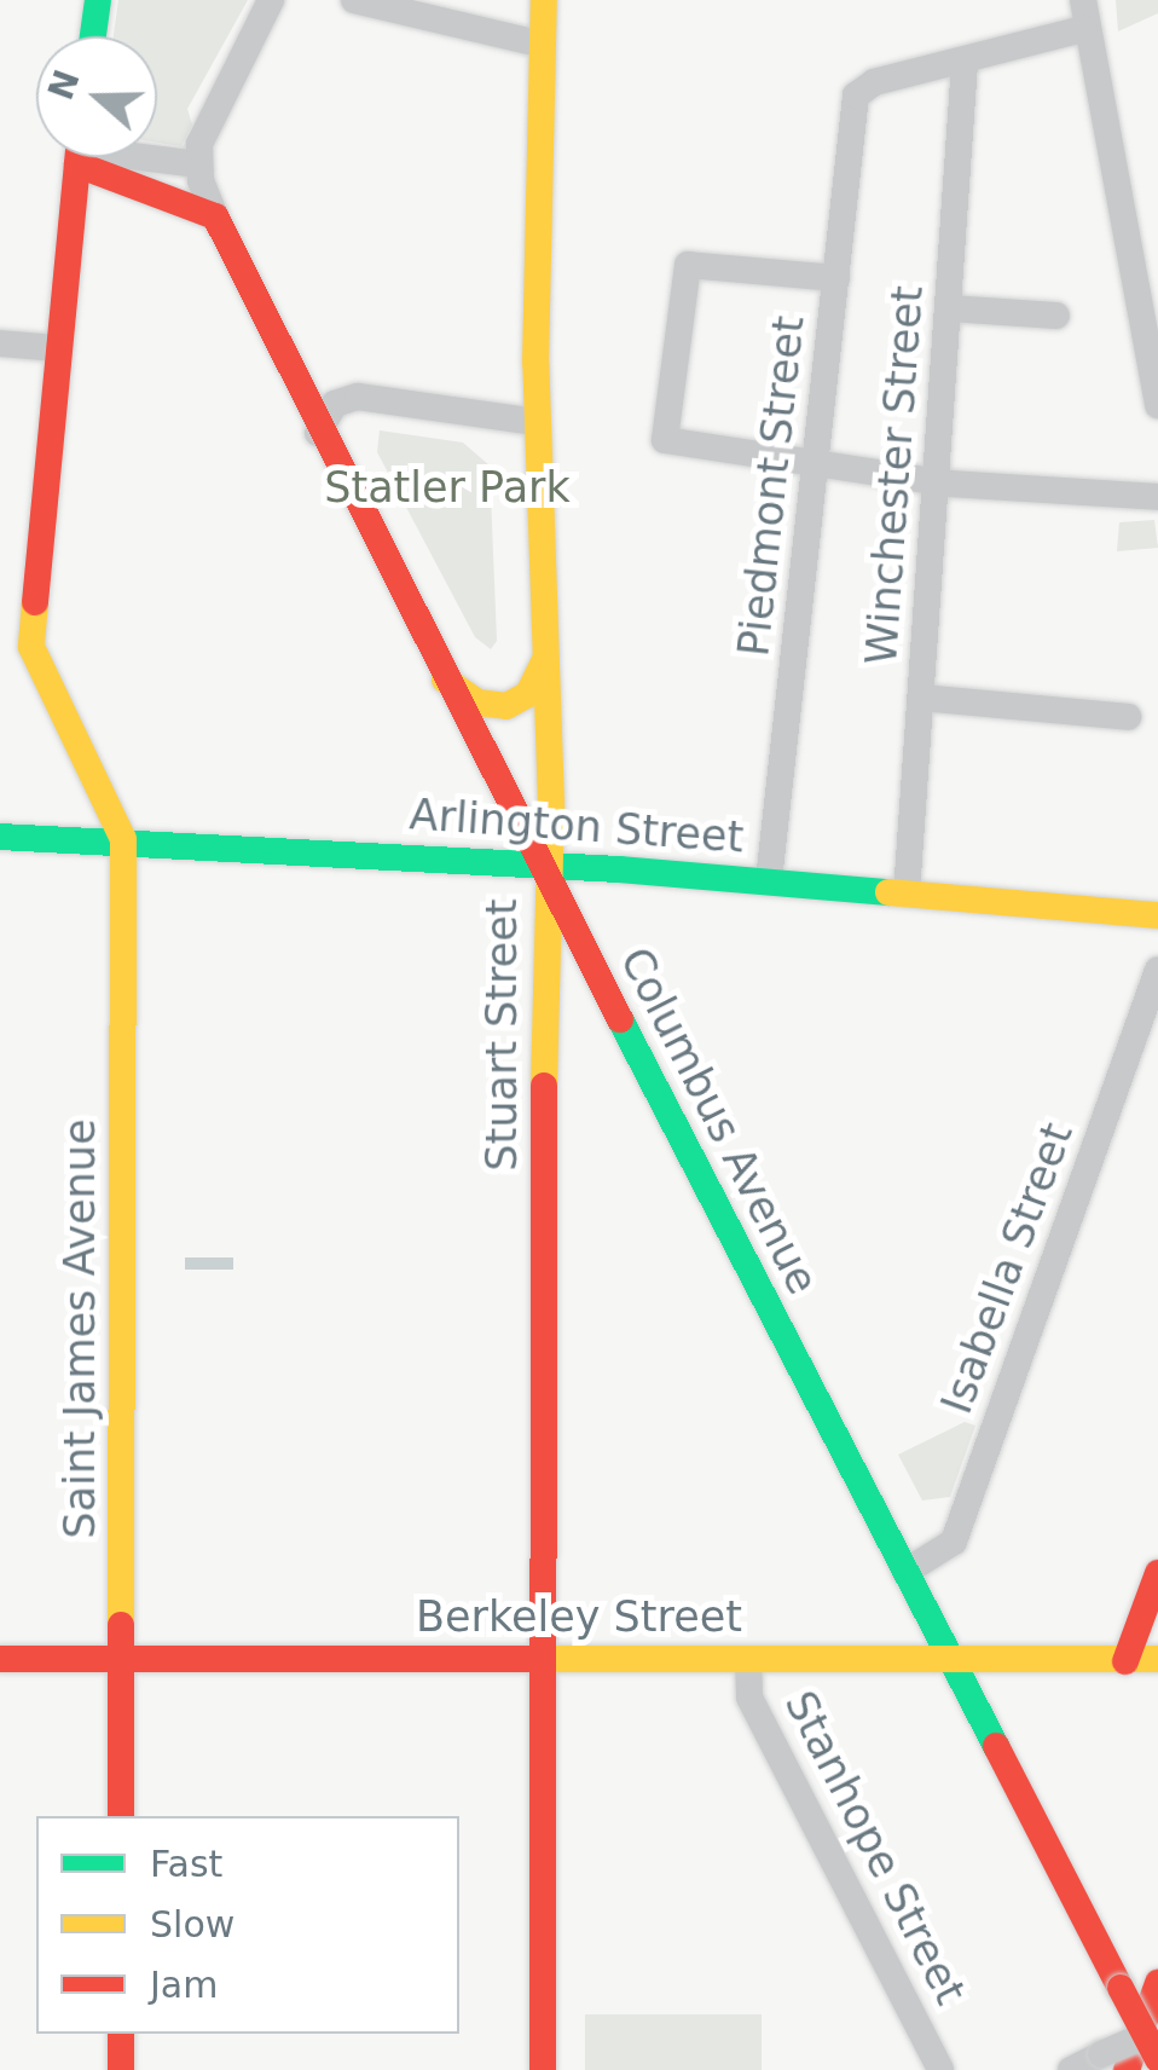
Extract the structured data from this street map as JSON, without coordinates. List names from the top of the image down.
{
  "streets": {
    "main road": [
      "Arlington Street",
      "Stuart Street",
      "Columbus Avenue",
      "Saint James Avenue",
      "Berkeley Street"
    ],
    "street": [
      "Winchester Street",
      "Piedmont Street",
      "Isabella Street",
      "Stanhope Street"
    ]
  },
  "crossings": [
    ["Winchester Street", "Piedmont Street"],
    ["Winchester Street", "Arlington Street"],
    ["Piedmont Street", "Arlington Street"],
    ["Arlington Street", "Stuart Street"],
    ["Arlington Street", "Columbus Avenue"],
    ["Arlington Street", "Saint James Avenue"],
    ["Stuart Street", "Columbus Avenue"],
    ["Stuart Street", "Berkeley Street"],
    ["Columbus Avenue", "Isabella Street"],
    ["Columbus Avenue", "Berkeley Street"],
    ["Saint James Avenue", "Berkeley Street"],
    ["Berkeley Street", "Stanhope Street"]
  ],
  "parks": ["Statler Park"],
  "legend": ["Fast", "Slow", "Jam"],
  "north": "left"
}
